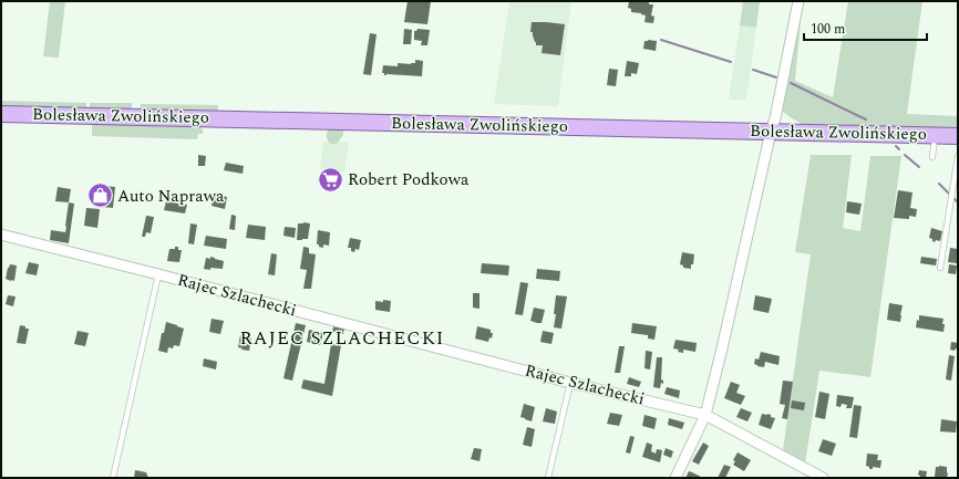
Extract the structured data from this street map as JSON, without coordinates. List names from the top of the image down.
{
  "streets": {
    "main road": ["Bolesława Zwolińskiego"],
    "street": ["Rajec Szlachecki"]
  },
  "districts": ["RAJEC SZLACHECKI"],
  "places": {
    "supermarket": ["Robert Podkowa"],
    "shop": ["Auto Naprawa"]
  },
  "scale_bar": "100 m"
}
